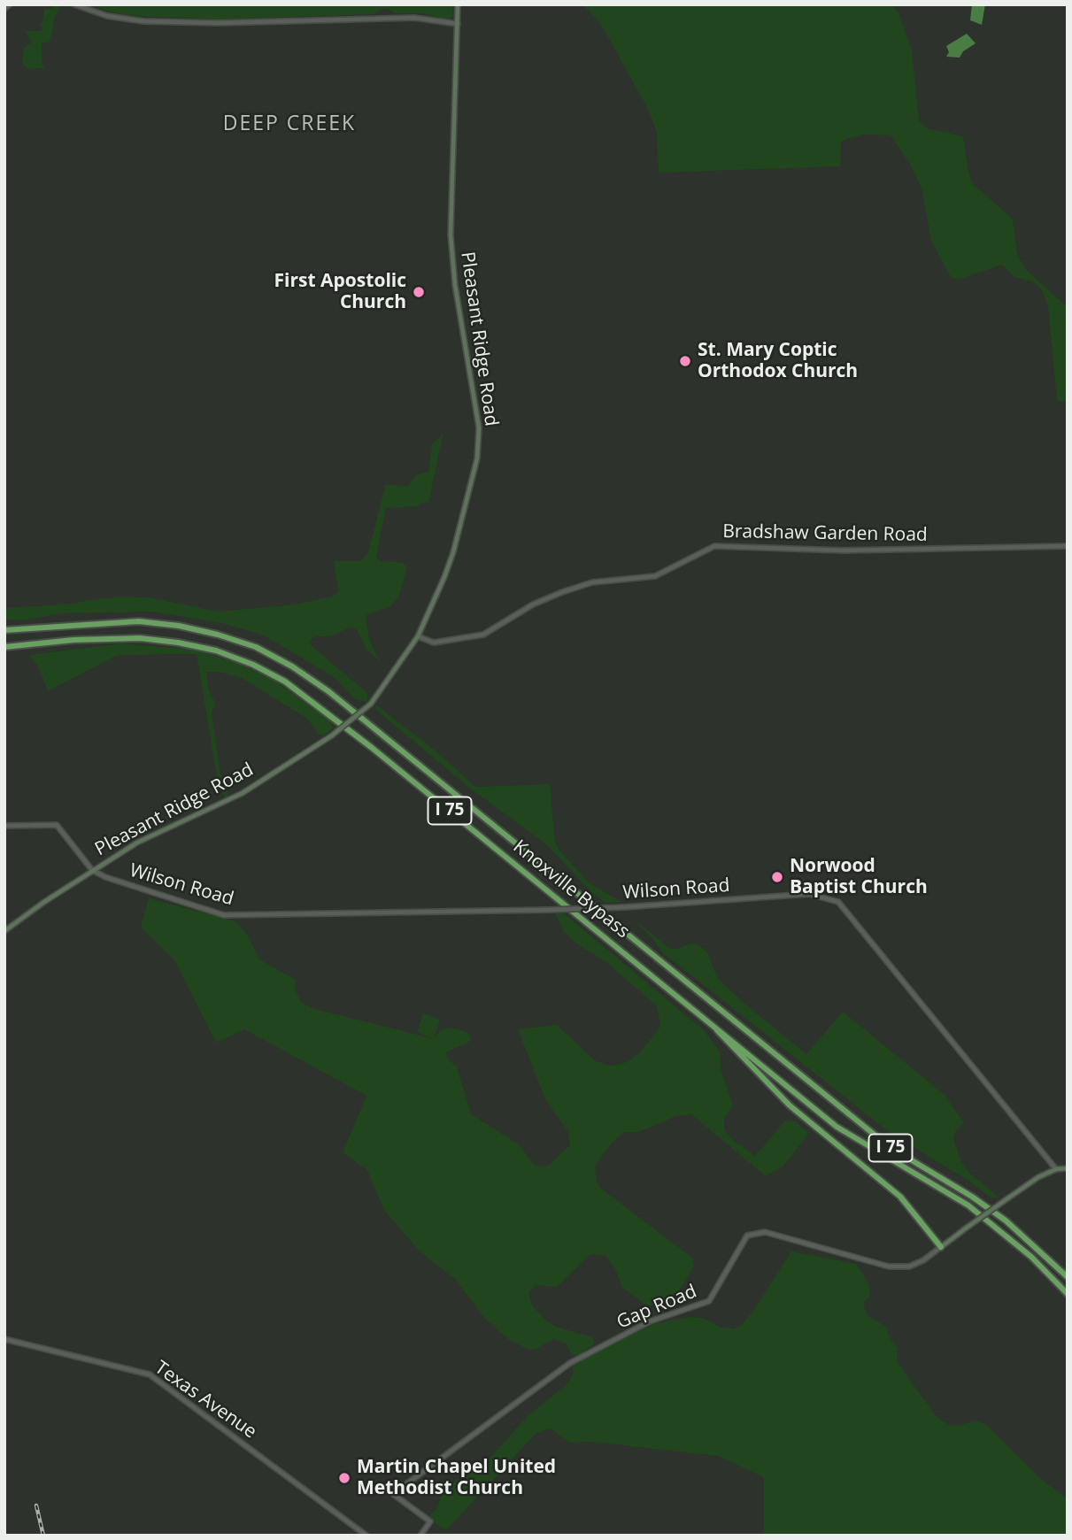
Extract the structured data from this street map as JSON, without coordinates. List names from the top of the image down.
{
  "streets": {
    "highway": ["I 75", "Knoxville Bypass"],
    "main road": ["Pleasant Ridge Road", "Gap Road"],
    "street": ["Bradshaw Garden Road", "Wilson Road", "Texas Avenue"]
  },
  "crossings": [
    ["Pleasant Ridge Road", "Bradshaw Garden Road"],
    ["Pleasant Ridge Road", "Wilson Road"],
    ["Wilson Road", "Gap Road"]
  ],
  "districts": ["DEEP CREEK"],
  "places": [
    "First Apostolic Church",
    "St. Mary Coptic Orthodox Church",
    "Norwood Baptist Church",
    "Martin Chapel United Methodist Church"
  ]
}
